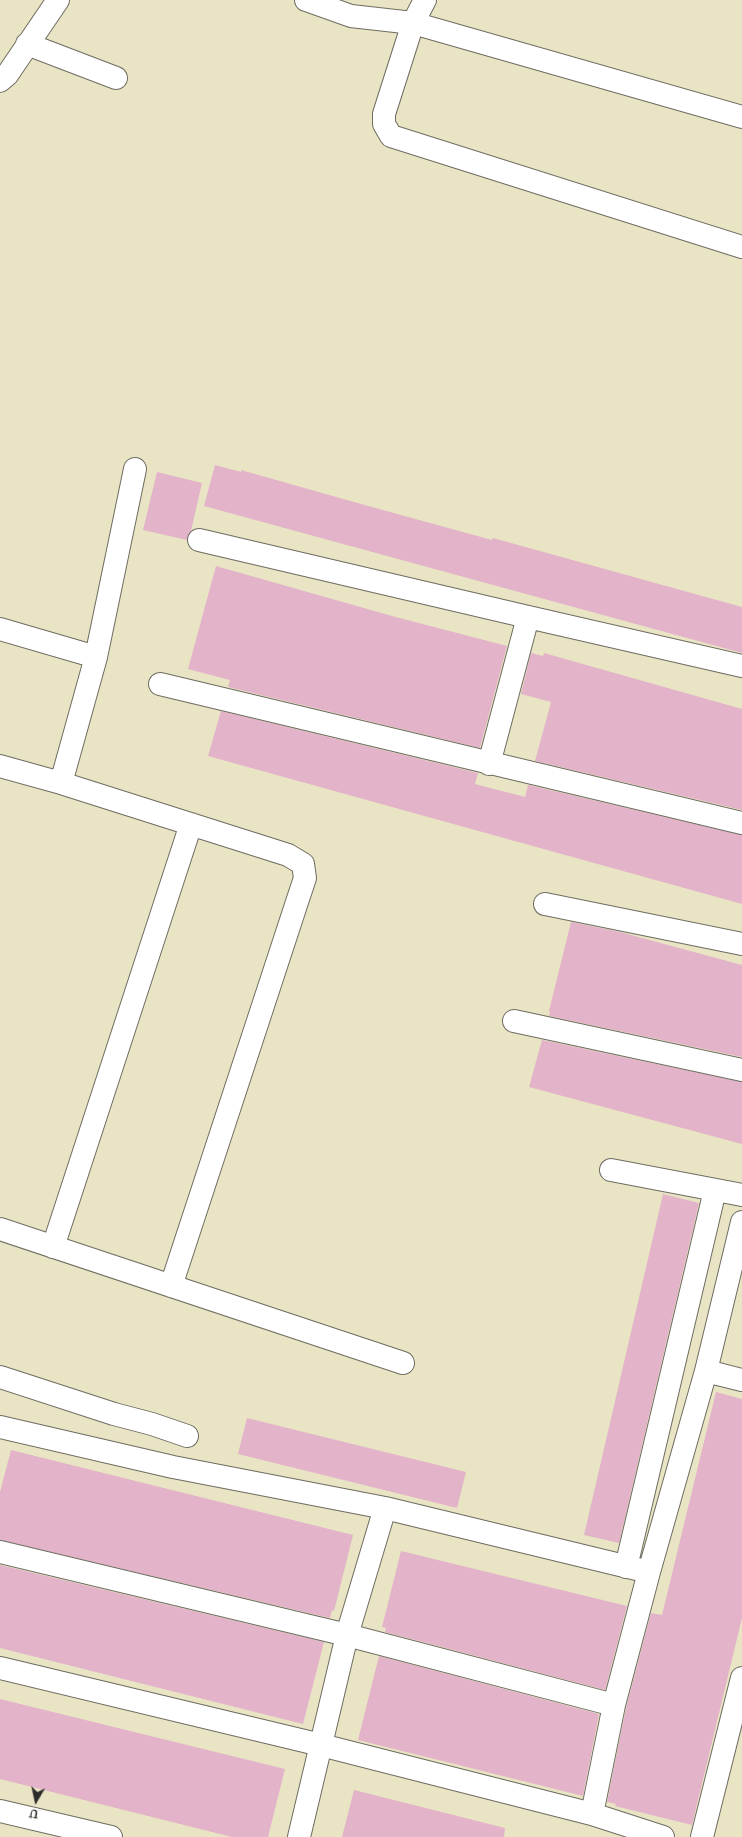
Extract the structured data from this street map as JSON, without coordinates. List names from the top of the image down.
{
  "north": "bottom"
}
